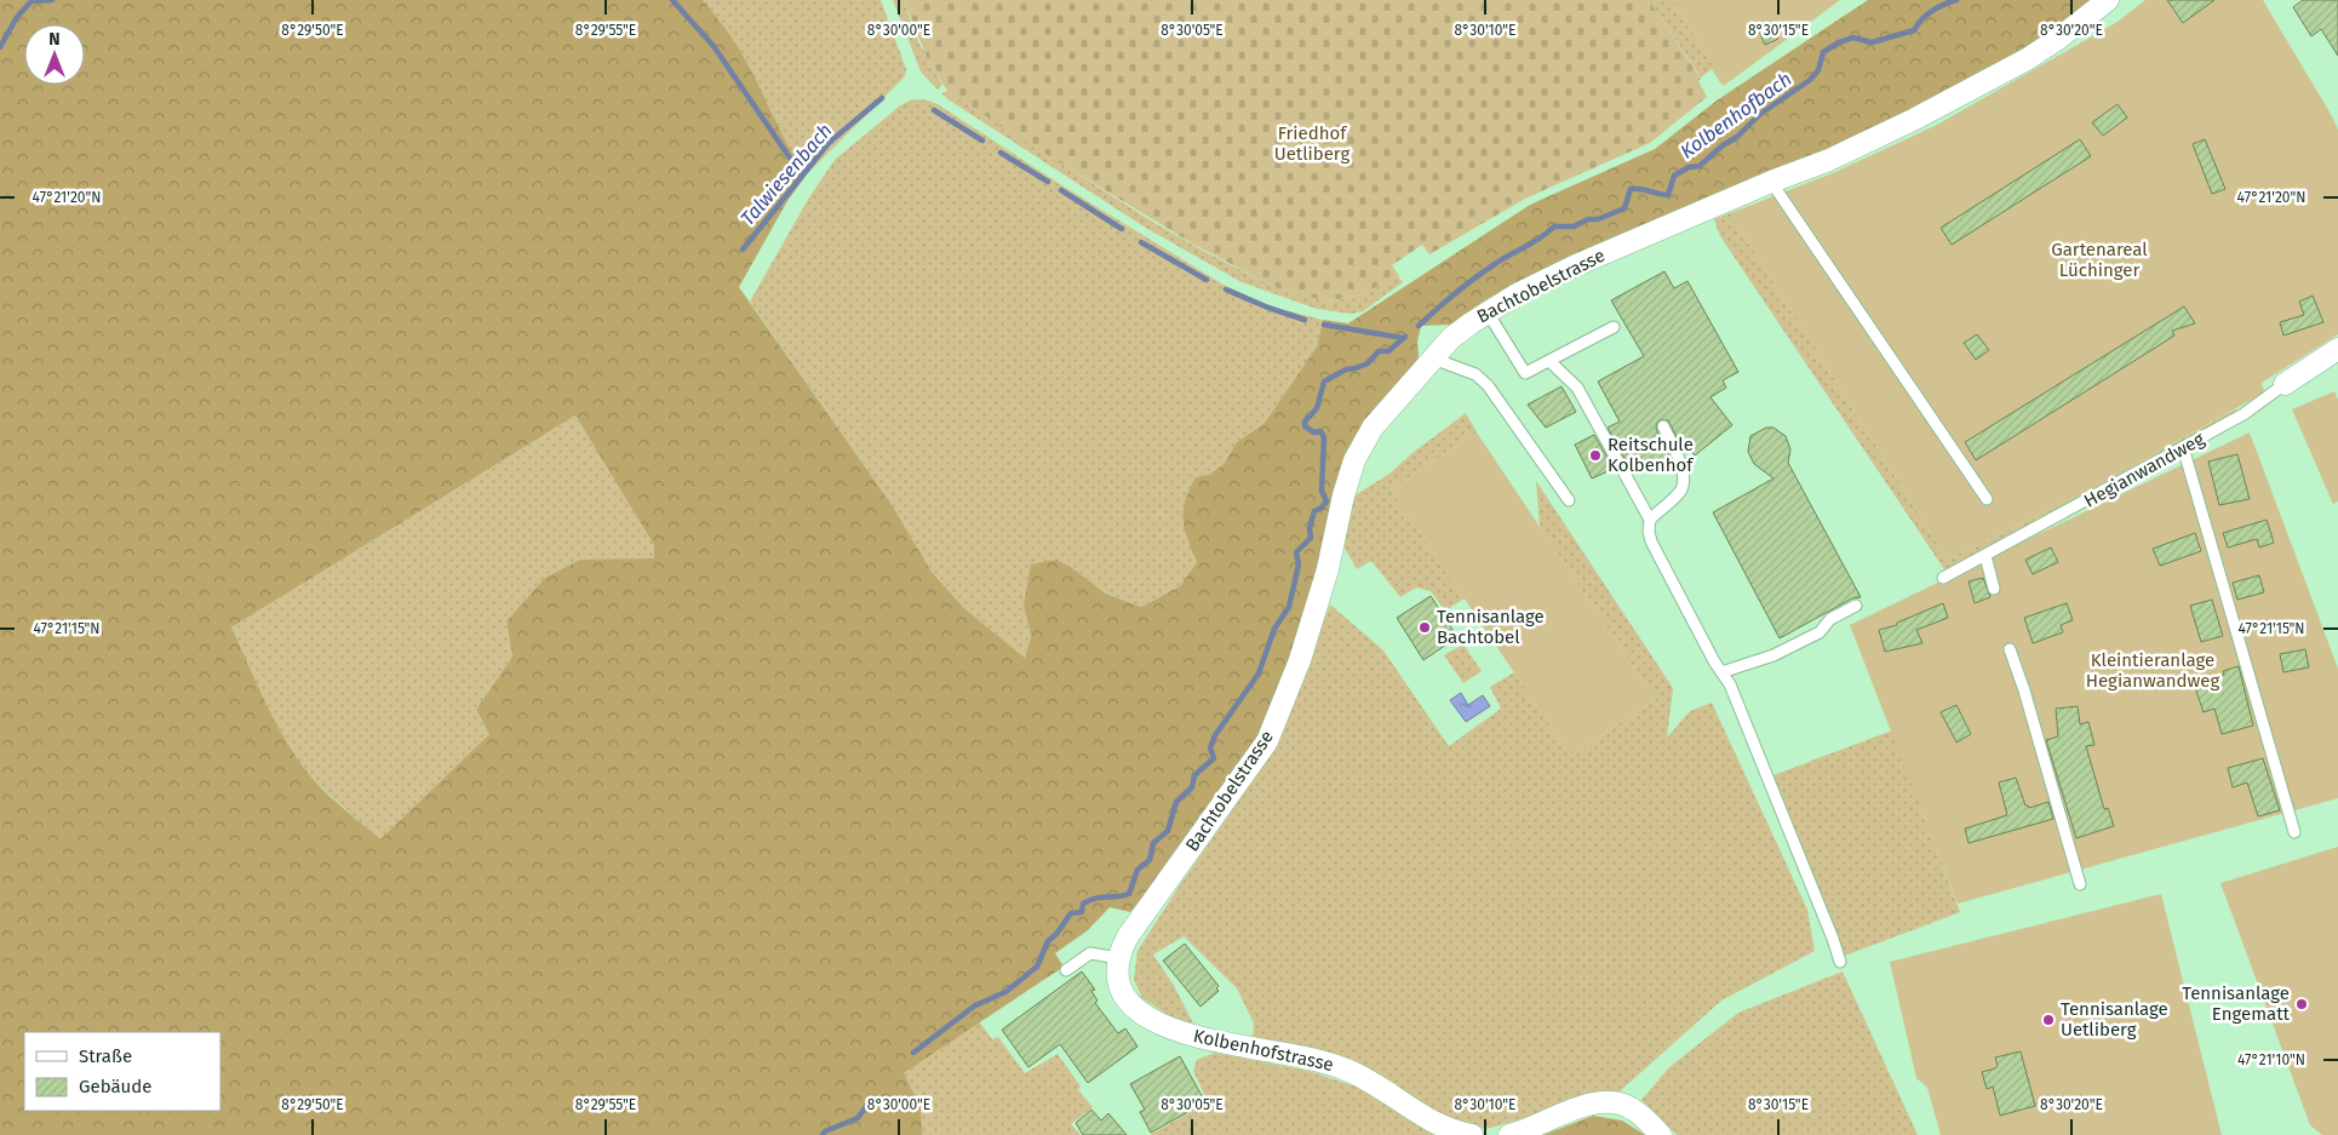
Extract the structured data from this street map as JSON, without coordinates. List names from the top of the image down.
{
  "streets": {
    "street": ["Bachtobelstrasse", "Hegianwandweg", "Kolbenhofstrasse"]
  },
  "crossings": [
    ["Bachtobelstrasse", "Kolbenhofstrasse"]
  ],
  "water": ["Kolbenhofbach", "Talwiesenbach"],
  "parks": ["Friedhof Uetliberg", "Gartenareal Lüchinger", "Kleintieranlage Hegianwandweg"],
  "places": [
    "Reitschule Kolbenhof",
    "Tennisanlage Bachtobel",
    "Tennisanlage Engematt",
    "Tennisanlage Uetliberg"
  ],
  "legend": ["Straße", "Gebäude"],
  "north": "top",
  "coordinates": [
    "8°29'50\"E",
    "8°29'55\"E",
    "8°30'00\"E",
    "8°30'05\"E",
    "8°30'10\"E",
    "8°30'15\"E",
    "8°30'20\"E",
    "47°21'20\"N",
    "47°21'15\"N",
    "47°21'10\"N"
  ]
}
